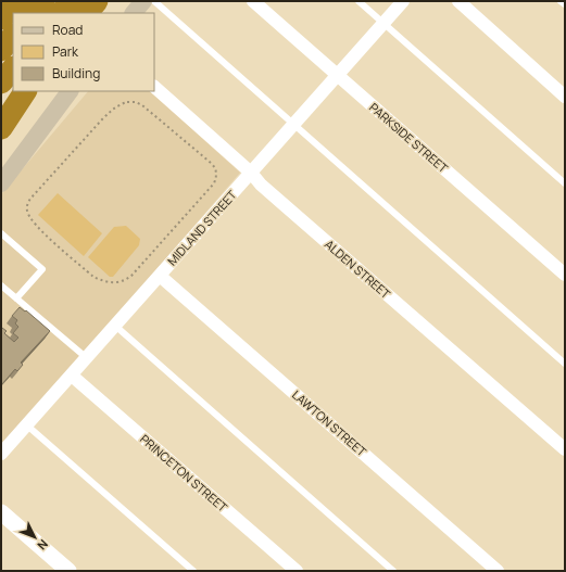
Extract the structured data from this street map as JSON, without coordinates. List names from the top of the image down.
{
  "streets": {
    "street": [
      "PARKSIDE STREET",
      "MIDLAND STREET",
      "ALDEN STREET",
      "LAWTON STREET",
      "PRINCETON STREET"
    ]
  },
  "crossings": [
    ["PARKSIDE STREET", "MIDLAND STREET"],
    ["MIDLAND STREET", "ALDEN STREET"],
    ["MIDLAND STREET", "LAWTON STREET"],
    ["MIDLAND STREET", "PRINCETON STREET"]
  ],
  "legend": ["Road", "Park", "Building"],
  "north": "bottom right"
}
